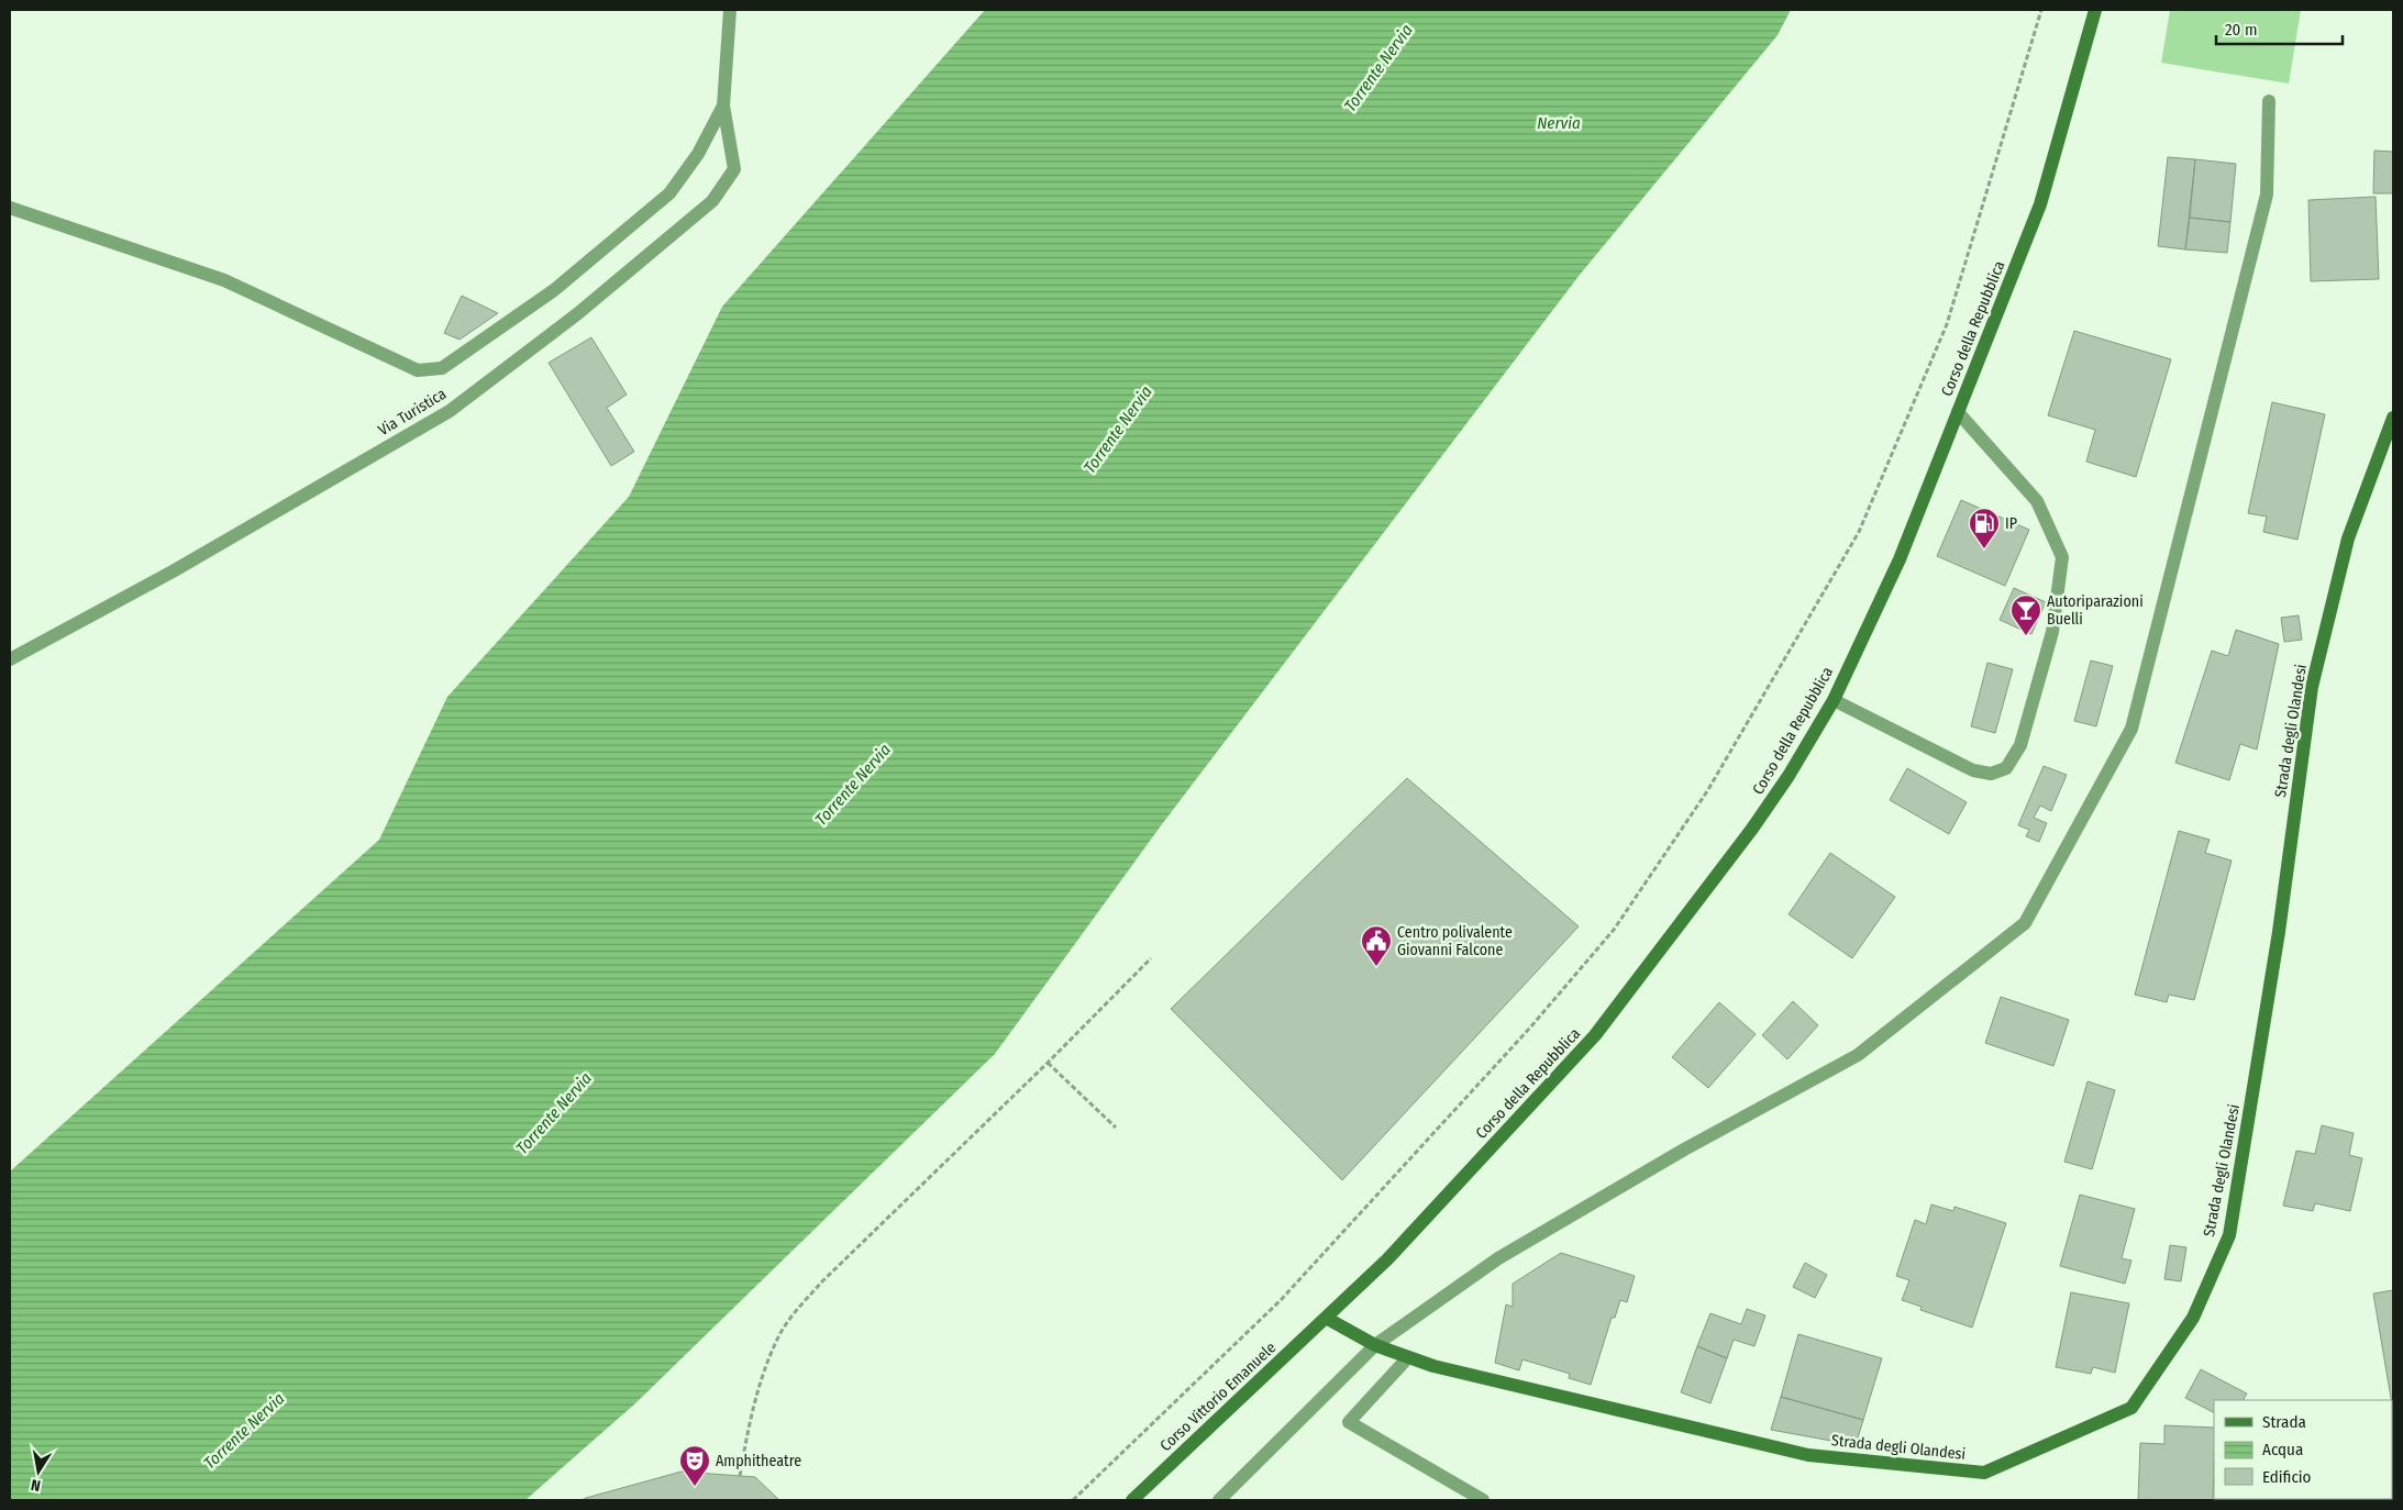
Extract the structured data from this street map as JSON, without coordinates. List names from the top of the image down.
{
  "streets": {
    "main road": ["Corso della Repubblica", "Strada degli Olandesi", "Corso Vittorio Emanuele"],
    "street": ["Via Turistica"]
  },
  "crossings": [
    ["Corso della Repubblica", "Strada degli Olandesi"],
    ["Corso della Repubblica", "Corso Vittorio Emanuele"],
    ["Strada degli Olandesi", "Corso Vittorio Emanuele"]
  ],
  "water": ["Torrente Nervia", "Nervia"],
  "places": {
    "fuel station": ["IP"],
    "bar": ["Autoriparazioni Buelli"],
    "public building": ["Centro polivalente Giovanni Falcone"],
    "theatre": ["Amphitheatre"]
  },
  "legend": ["Strada", "Acqua", "Edificio"],
  "scale_bar": "20 m",
  "north": "bottom"
}
